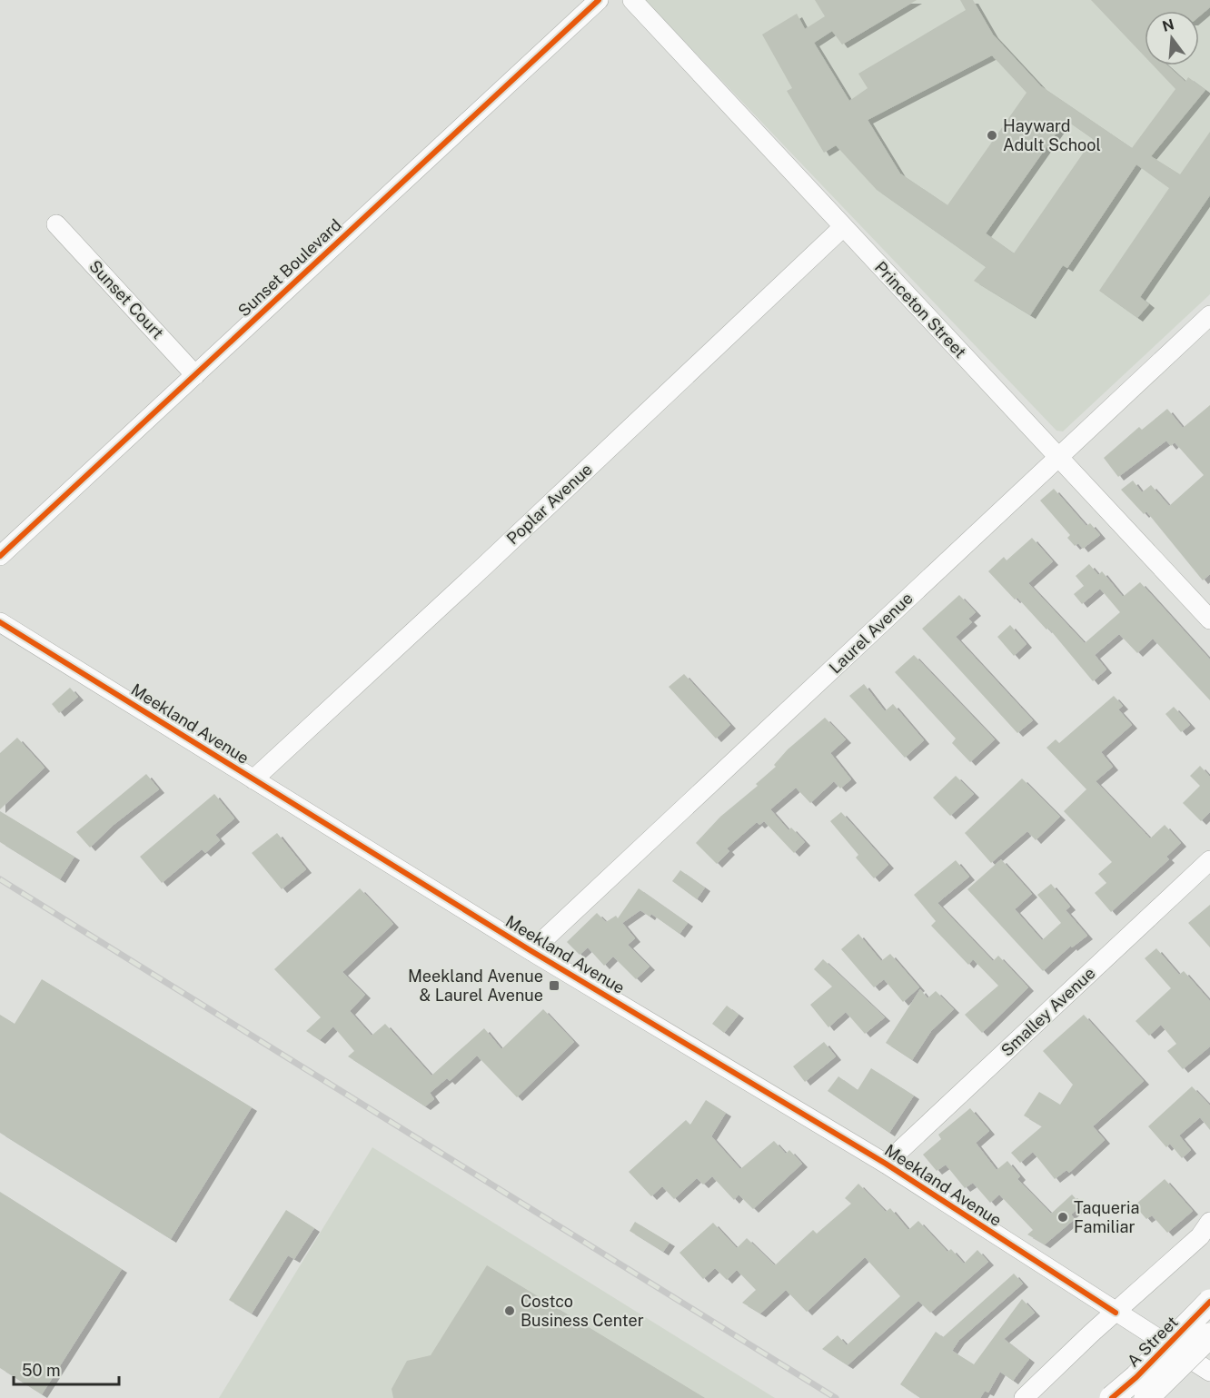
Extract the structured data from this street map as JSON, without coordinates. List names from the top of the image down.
{
  "streets": {
    "main road": ["A Street"],
    "street": [
      "Sunset Boulevard",
      "Sunset Court",
      "Princeton Street",
      "Poplar Avenue",
      "Laurel Avenue",
      "Meekland Avenue",
      "Smalley Avenue"
    ]
  },
  "crossings": [
    ["Sunset Boulevard", "Sunset Court"],
    ["Princeton Street", "Poplar Avenue"],
    ["Princeton Street", "Laurel Avenue"],
    ["Poplar Avenue", "Meekland Avenue"],
    ["Laurel Avenue", "Meekland Avenue"],
    ["Meekland Avenue", "Smalley Avenue"]
  ],
  "places": {
    "other": ["Hayward Adult School", "Taqueria Familiar", "Costco Business Center"],
    "transit": ["Meekland Avenue & Laurel Avenue"]
  },
  "scale_bar": "50 m",
  "north": "top"
}
